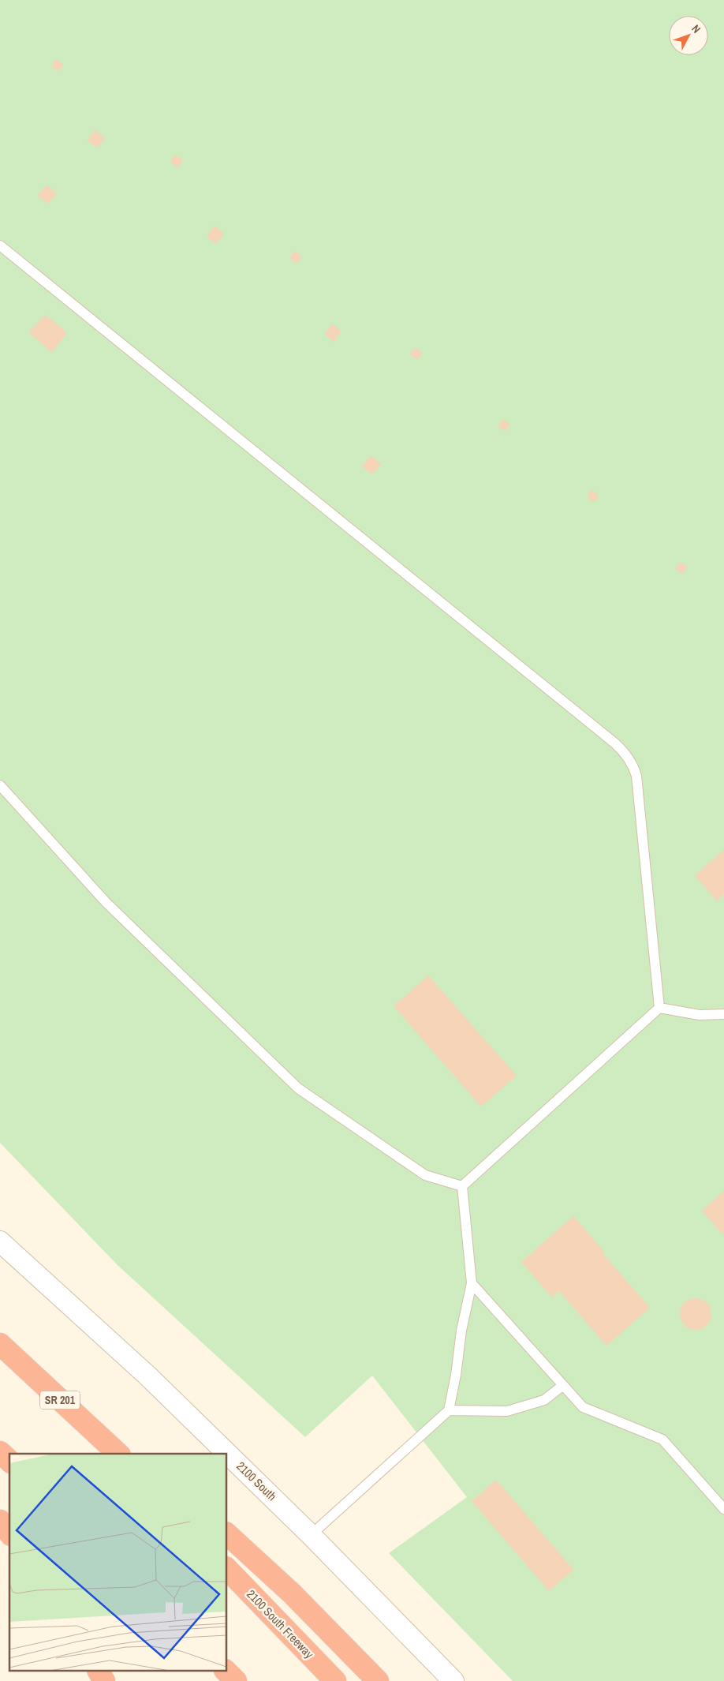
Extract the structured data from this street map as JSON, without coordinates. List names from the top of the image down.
{
  "streets": {
    "highway": ["SR 201", "2100 South Freeway"],
    "street": ["2100 South"]
  },
  "north": "top right"
}
